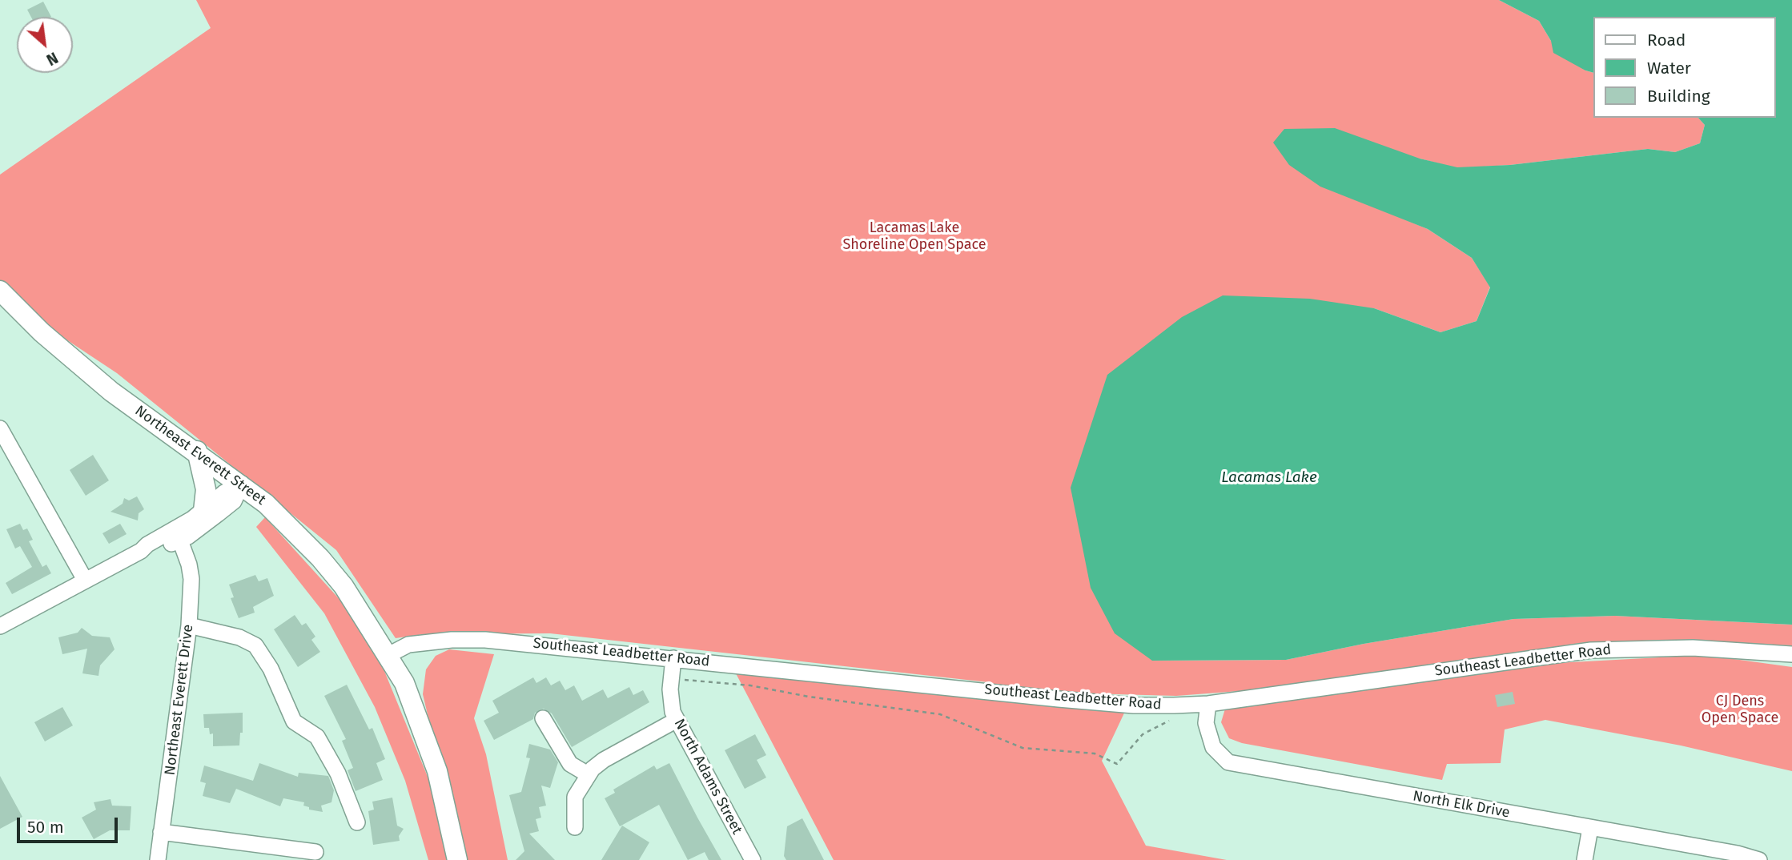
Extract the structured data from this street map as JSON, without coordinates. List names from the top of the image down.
{
  "streets": {
    "main road": ["Northeast Everett Street"],
    "street": [
      "Southeast Leadbetter Road",
      "Northeast Everett Drive",
      "North Adams Street",
      "North Elk Drive"
    ]
  },
  "crossings": [
    ["Northeast Everett Street", "Southeast Leadbetter Road"],
    ["Southeast Leadbetter Road", "North Adams Street"],
    ["Southeast Leadbetter Road", "North Elk Drive"]
  ],
  "water": ["Lacamas Lake"],
  "parks": ["Lacamas Lake Shoreline Open Space", "CJ Dens Open Space"],
  "legend": ["Road", "Water", "Building"],
  "scale_bar": "50 m",
  "north": "bottom right"
}
